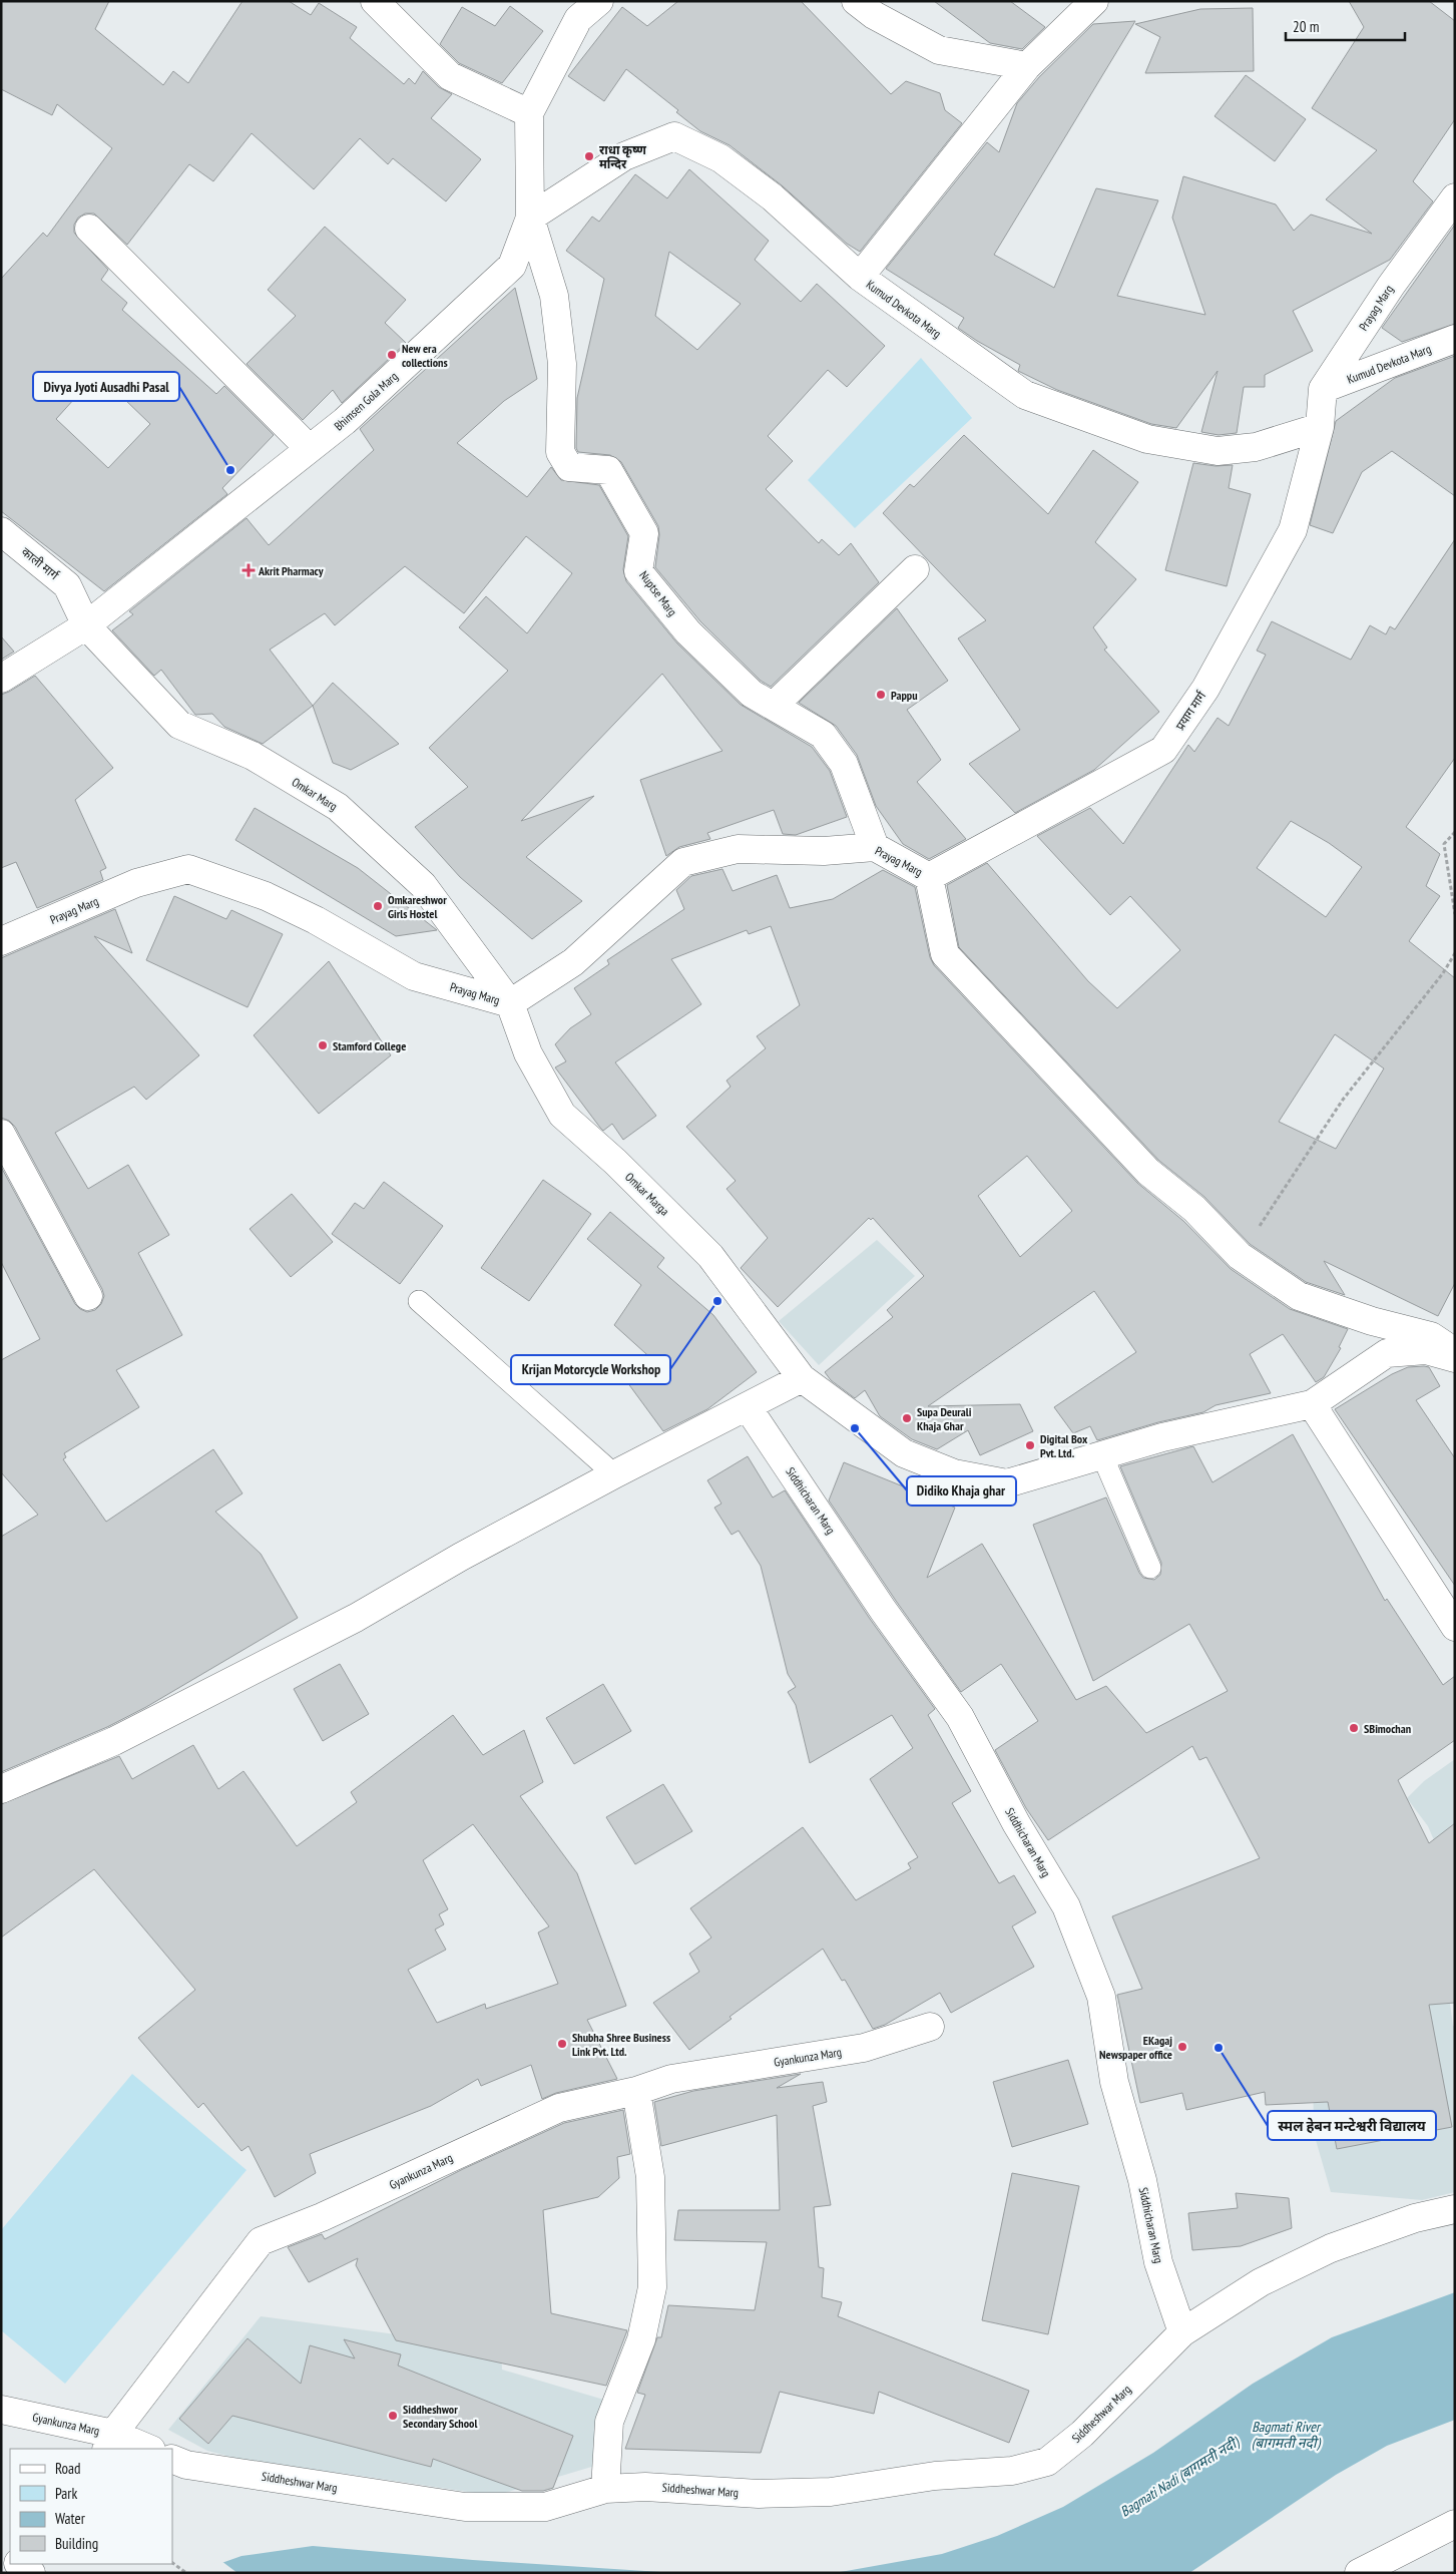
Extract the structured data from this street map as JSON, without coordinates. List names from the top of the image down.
{
  "streets": {
    "main road": [
      "Prayag Marg",
      "Kumud Devkota Marg",
      "Bhimsen Gola Marg",
      "काली मार्ग",
      "Nuptse Marg",
      "प्रयाग मार्ग",
      "Omkar Marg",
      "Omkar Marga",
      "Siddhicharan Marg",
      "Gyankunza Marg",
      "Siddheshwar Marg"
    ]
  },
  "crossings": [
    ["Prayag Marg", "Kumud Devkota Marg"],
    ["Prayag Marg", "Nuptse Marg"],
    ["Prayag Marg", "प्रयाग मार्ग"],
    ["Prayag Marg", "Omkar Marg"],
    ["Prayag Marg", "Omkar Marga"],
    ["Kumud Devkota Marg", "Bhimsen Gola Marg"],
    ["Kumud Devkota Marg", "Nuptse Marg"],
    ["Kumud Devkota Marg", "प्रयाग मार्ग"],
    ["Bhimsen Gola Marg", "काली मार्ग"],
    ["Bhimsen Gola Marg", "Nuptse Marg"],
    ["Bhimsen Gola Marg", "Omkar Marg"],
    ["काली मार्ग", "Omkar Marg"],
    ["Omkar Marg", "Omkar Marga"],
    ["Siddhicharan Marg", "Siddheshwar Marg"]
  ],
  "water": ["Bagmati River (बागमती नदी)", "Bagmati Nadi (बागमती नदी)"],
  "places": {
    "other": [
      "राधा कृष्ण मन्दिर",
      "New era collections",
      "Divya Jyoti Ausadhi Pasal",
      "Pappu",
      "Omkareshwor Girls Hostel",
      "Stamford College",
      "Krijan Motorcycle Workshop",
      "Supa Deurali Khaja Ghar",
      "Didiko Khaja ghar",
      "Digital Box Pvt. Ltd.",
      "SBimochan",
      "Shubha Shree Business Link Pvt. Ltd.",
      "EKagaj Newspaper office",
      "स्मल हेबन मन्टेश्वरी विद्यालय",
      "Siddheshwor Secondary School"
    ],
    "health": ["Akrit Pharmacy"]
  },
  "legend": [
    "Road",
    "Park",
    "Water",
    "Building"
  ],
  "scale_bar": "20 m"
}
